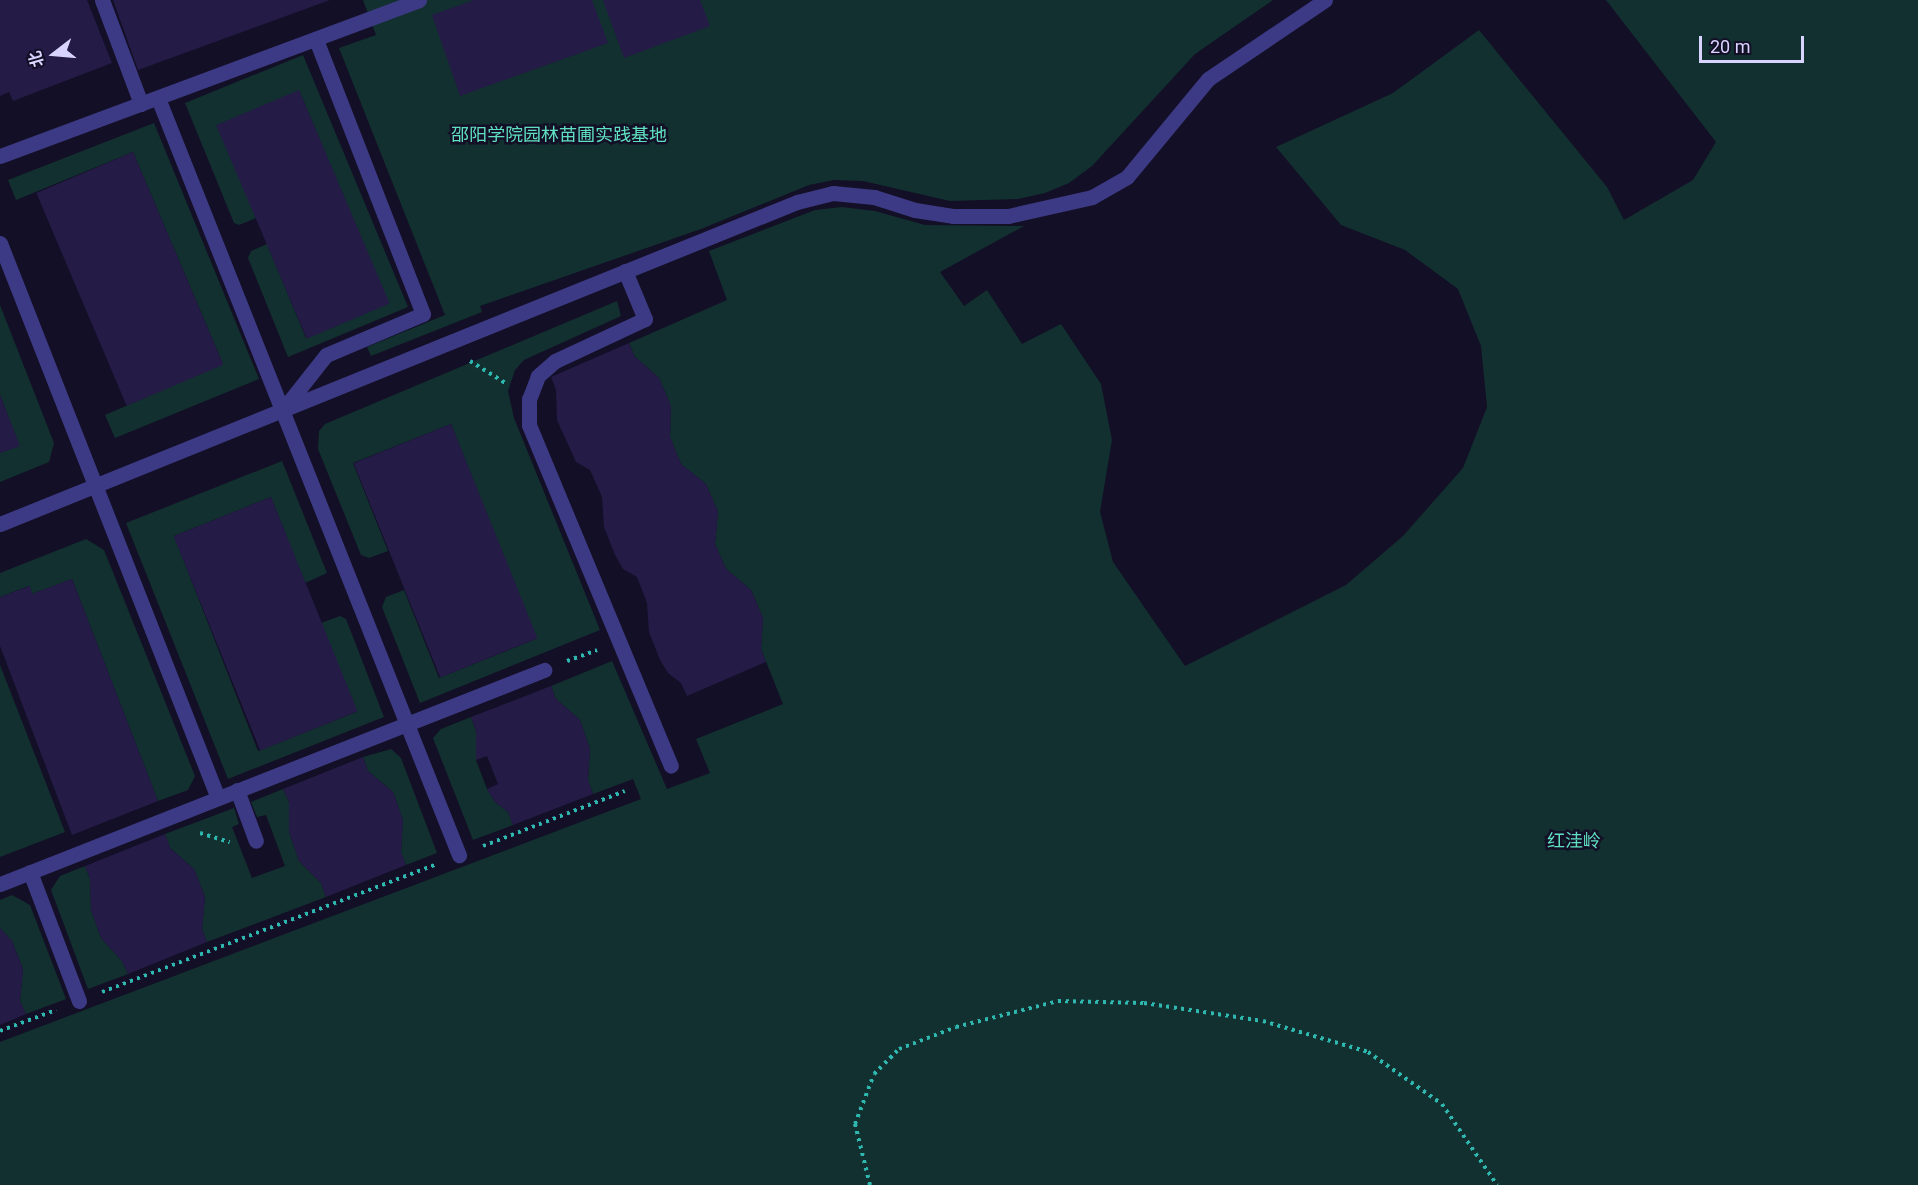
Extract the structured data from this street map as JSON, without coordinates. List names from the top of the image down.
{
  "parks": ["邵阳学院园林苗圃实践基地", "红洼岭"],
  "scale_bar": "20 m",
  "north": "left"
}
